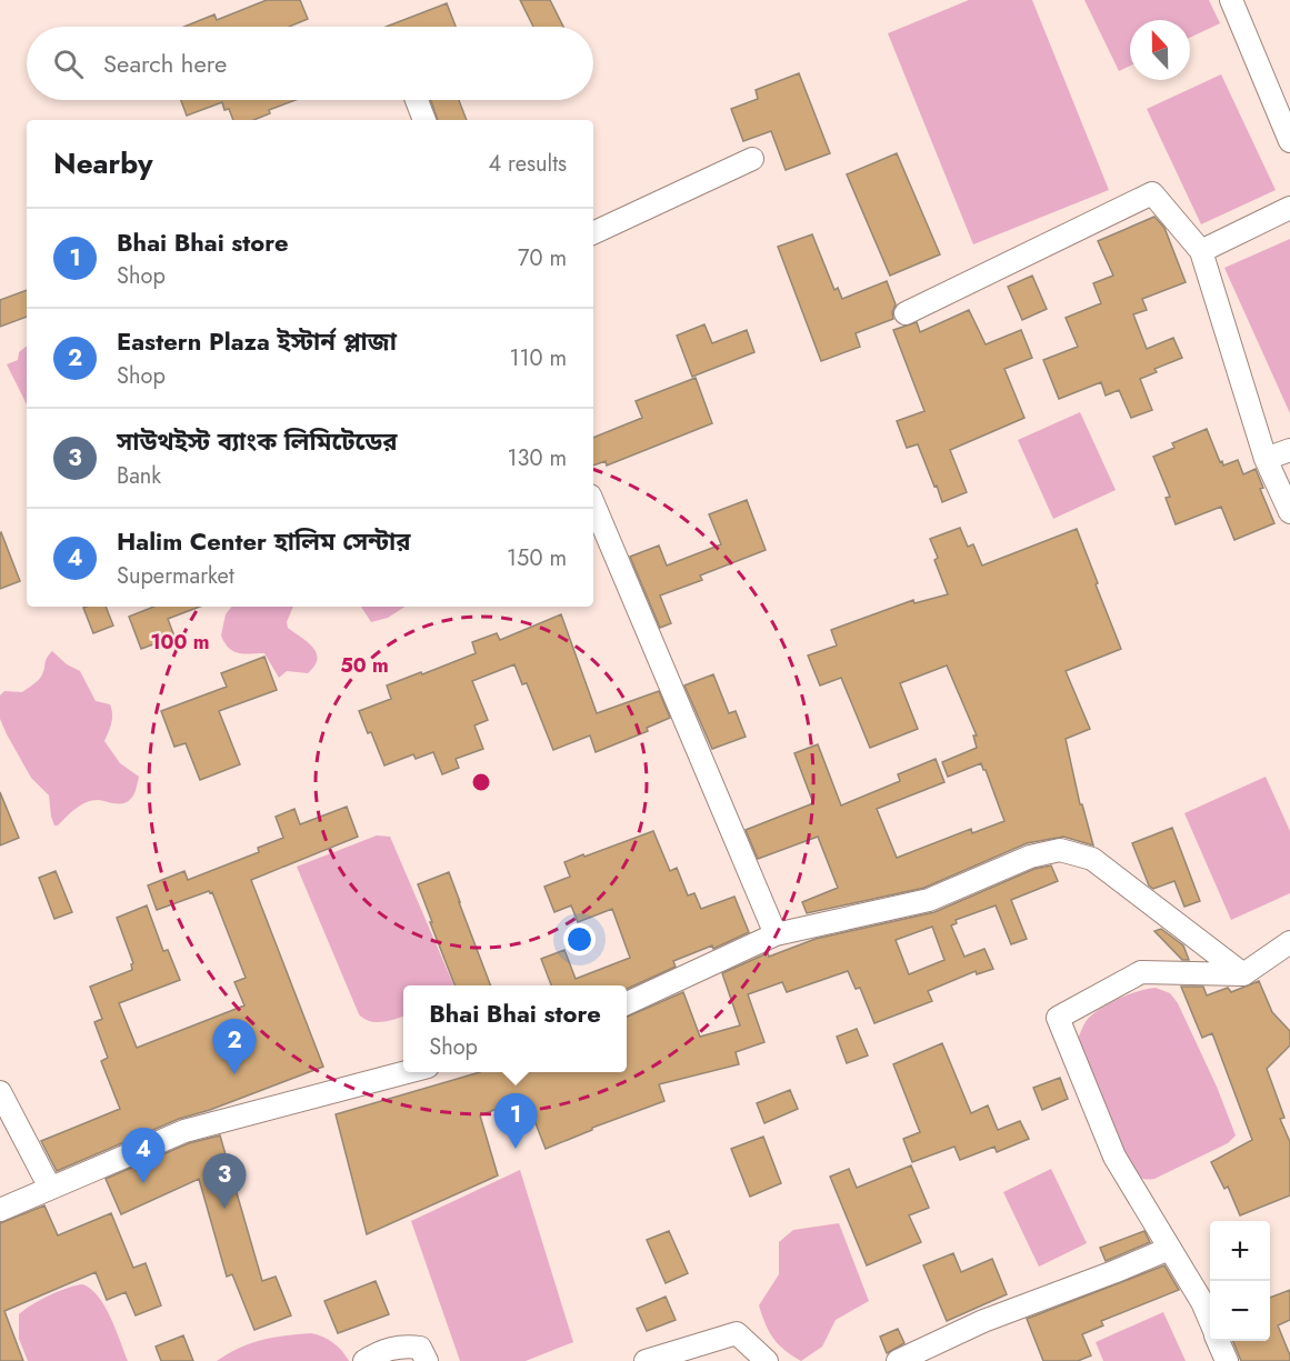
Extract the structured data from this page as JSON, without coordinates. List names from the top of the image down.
{
  "north": "top",
  "page": {
    "search": "Search here",
    "heading": ["Nearby", "4 results"],
    "list": [
      {
        "mark": "1",
        "name": "Bhai Bhai store",
        "note": "Shop",
        "value": "70 m"
      },
      {
        "mark": "2",
        "name": "Eastern Plaza ইস্টার্ন প্লাজা",
        "note": "Shop",
        "value": "110 m"
      },
      {
        "mark": "3",
        "name": "সাউথইস্ট ব্যাংক লিমিটেডের",
        "note": "Bank",
        "value": "130 m"
      },
      {
        "mark": "4",
        "name": "Halim Center হালিম সেন্টার",
        "note": "Supermarket",
        "value": "150 m"
      }
    ],
    "popup": ["Bhai Bhai store", "Shop"],
    "pins": [
      "2",
      "1",
      "4",
      "3"
    ],
    "map_buttons": ["+", "−"]
  },
  "rings": ["100 m", "50 m"]
}
